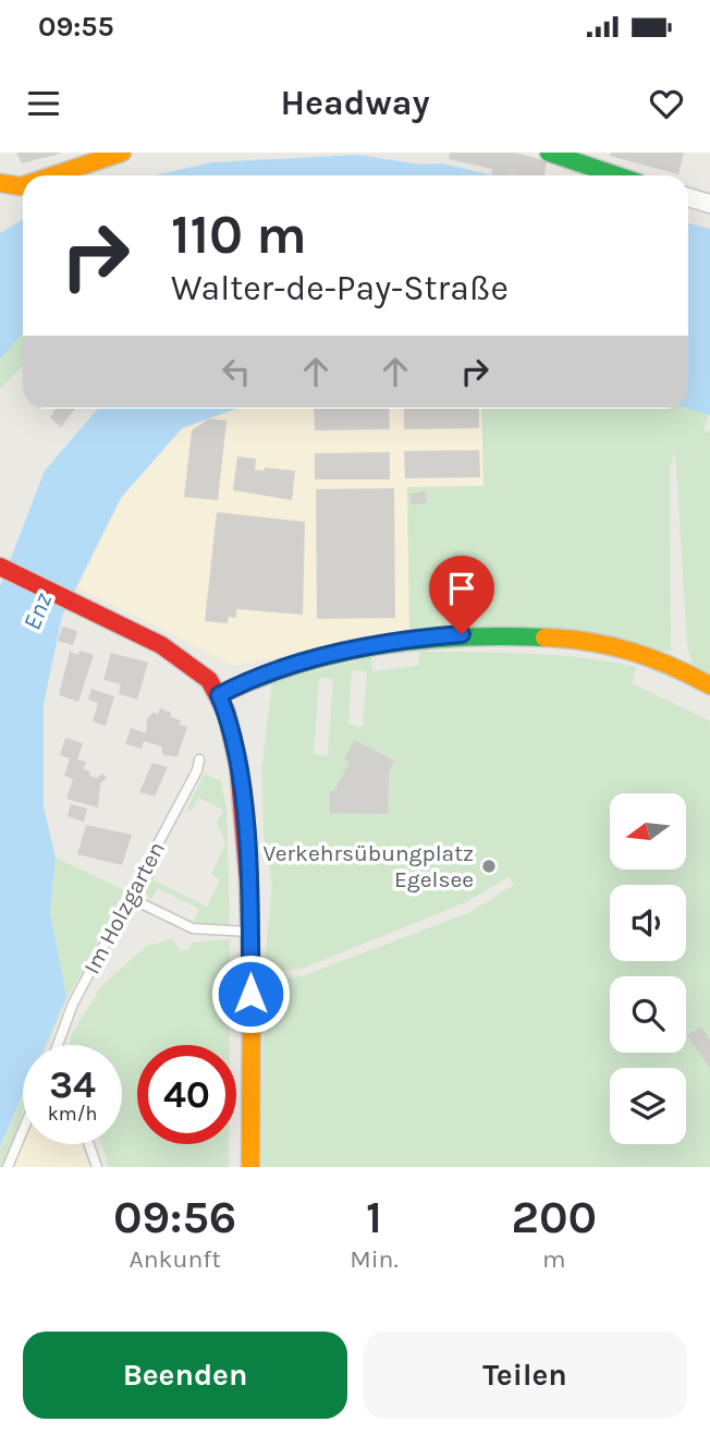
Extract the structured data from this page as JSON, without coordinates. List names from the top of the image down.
{
  "streets": {
    "lane": ["Im Holzgarten"]
  },
  "water": ["Enz"],
  "places": ["Verkehrsübungplatz Egelsee"],
  "north": "left",
  "page": {
    "status": "09:55",
    "header": "Headway",
    "turn": ["110 m", "Walter-de-Pay-Straße"],
    "speed": "34 km/h",
    "limit": "40",
    "eta": [
      "09:56",
      "Ankunft",
      "1",
      "Min.",
      "200",
      "m"
    ],
    "buttons": ["Beenden", "Teilen"]
  }
}
